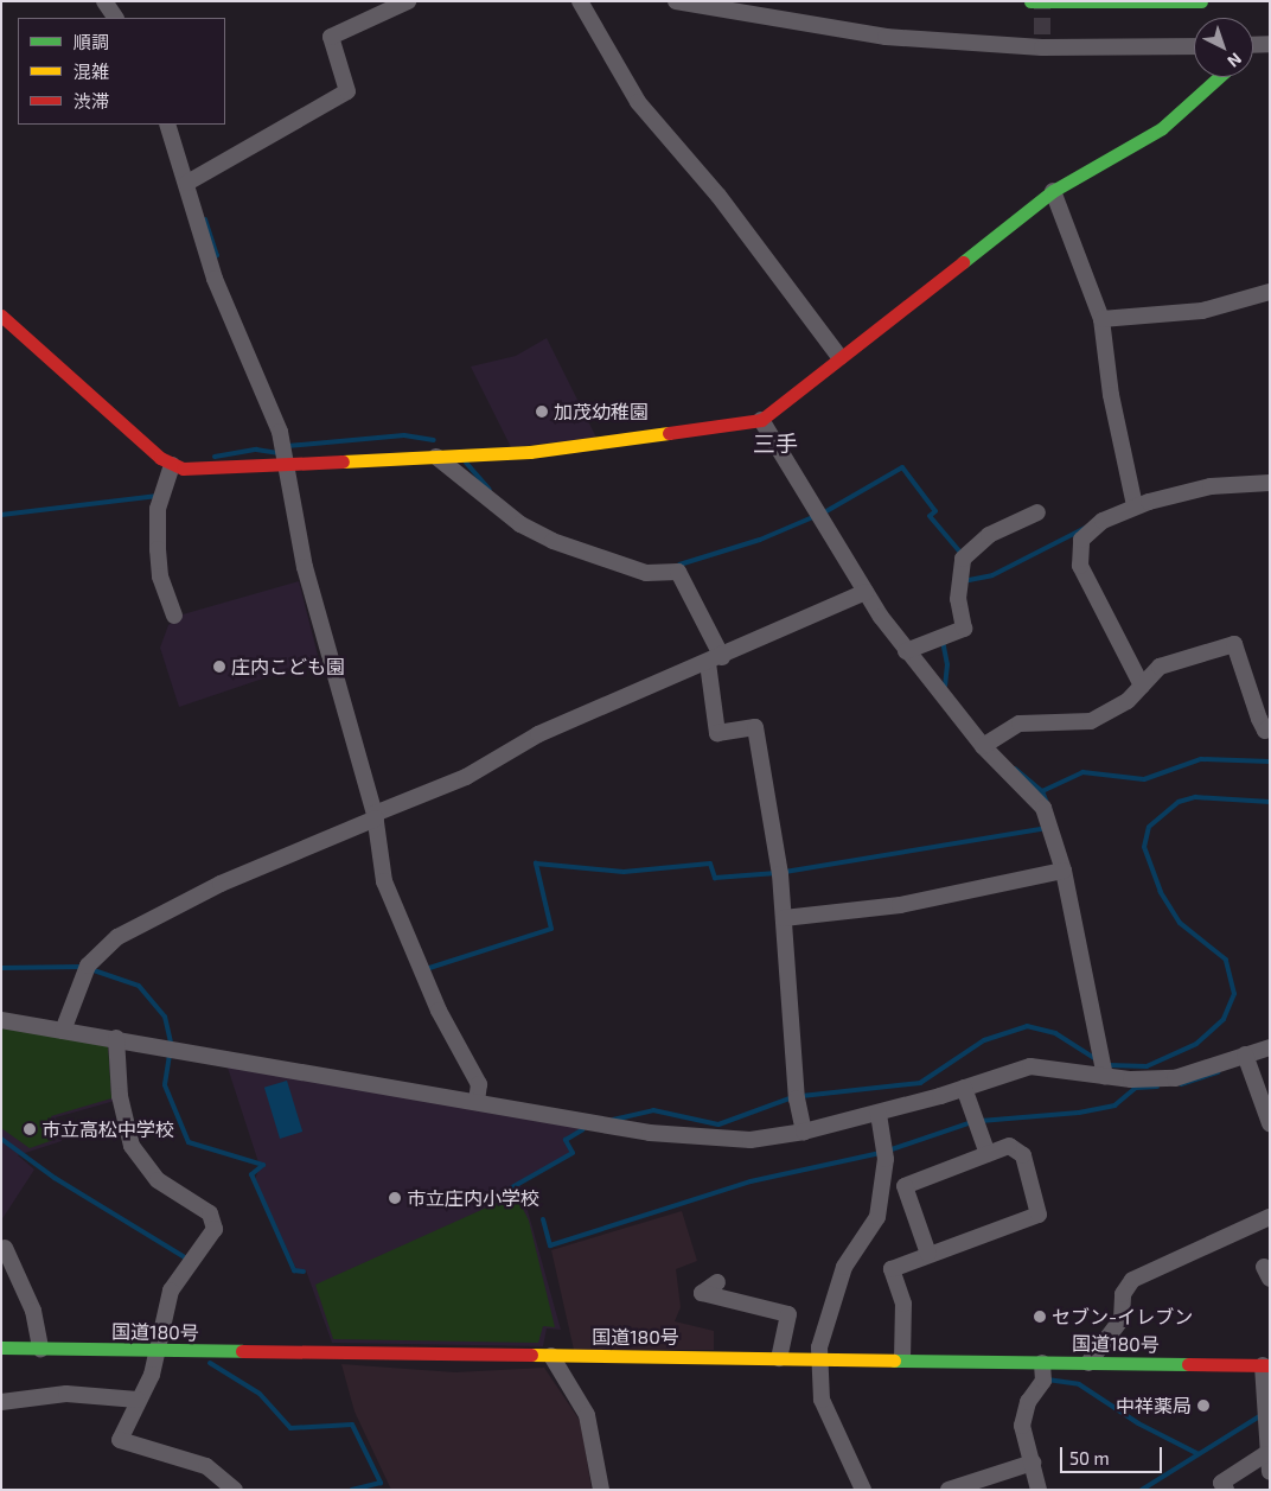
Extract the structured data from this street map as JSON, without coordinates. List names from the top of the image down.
{
  "streets": {
    "main road": ["国道180号"]
  },
  "districts": ["三手"],
  "places": [
    "加茂幼稚園",
    "庄内こども園",
    "市立高松中学校",
    "市立庄内小学校",
    "セブン-イレブン",
    "中祥薬局"
  ],
  "legend": ["順調", "混雑", "渋滞"],
  "scale_bar": "50 m",
  "north": "bottom right"
}
